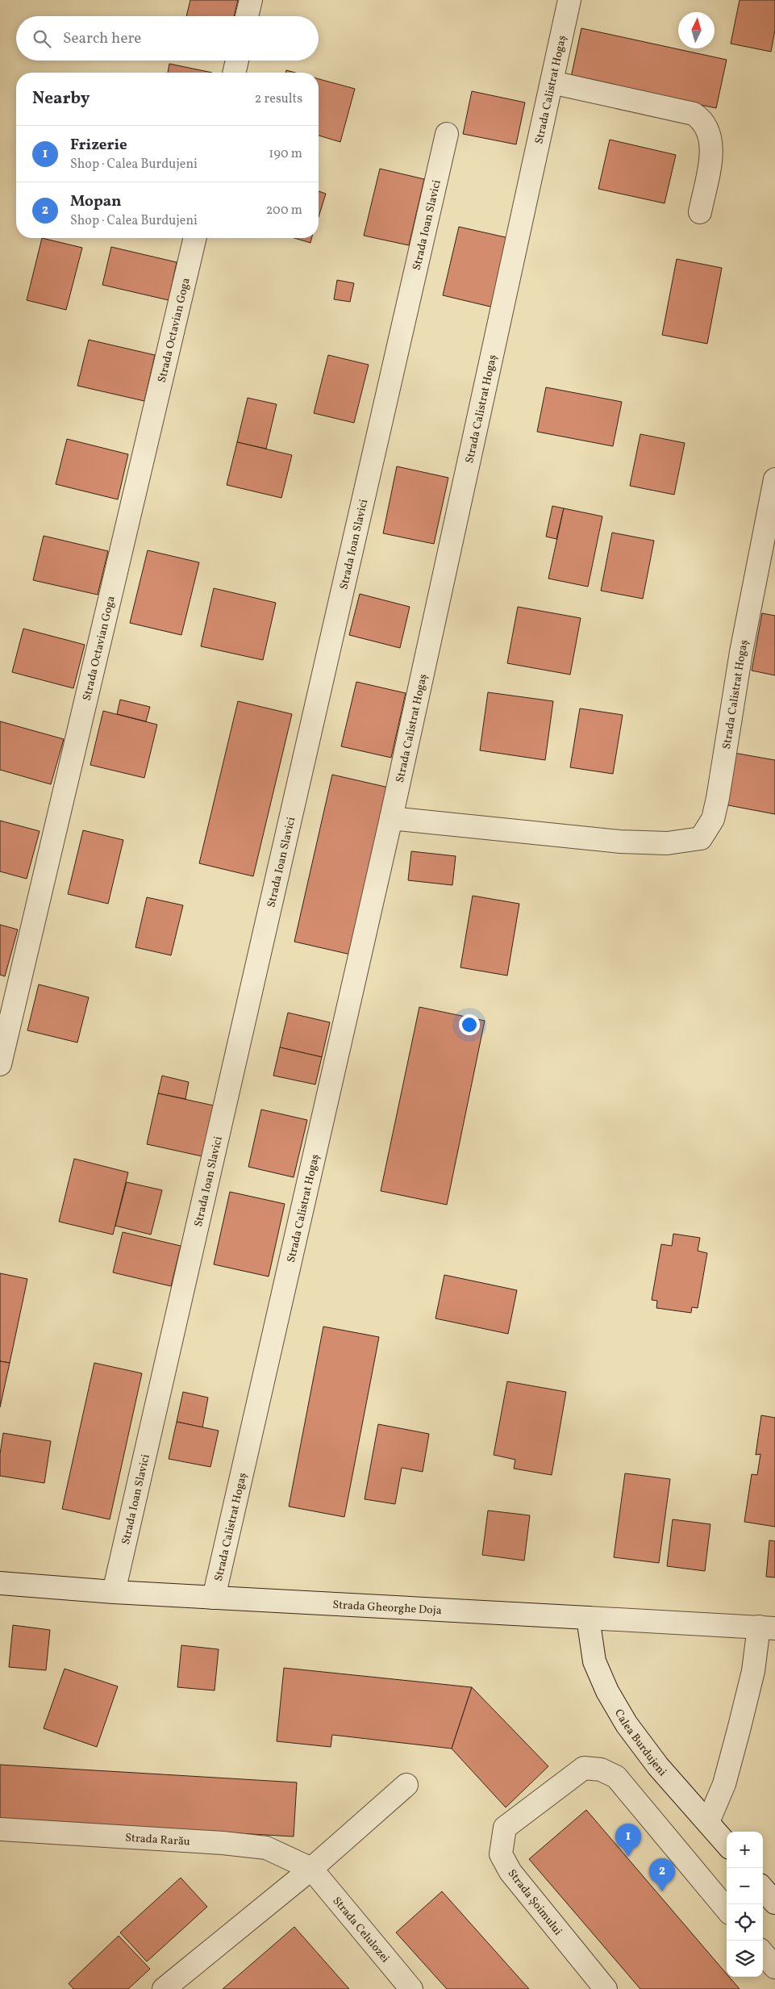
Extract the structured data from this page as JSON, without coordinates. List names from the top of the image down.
{
  "streets": {
    "street": [
      "Strada Calistrat Hogaș",
      "Strada Ioan Slavici",
      "Strada Octavian Goga",
      "Strada Gheorghe Doja",
      "Calea Burdujeni",
      "Strada Rarău",
      "Strada Șoimului",
      "Strada Celulozei"
    ]
  },
  "crossings": [
    ["Strada Calistrat Hogaș", "Strada Gheorghe Doja"],
    ["Strada Ioan Slavici", "Strada Gheorghe Doja"],
    ["Strada Gheorghe Doja", "Calea Burdujeni"],
    ["Strada Rarău", "Strada Celulozei"]
  ],
  "north": "top",
  "page": {
    "search": "Search here",
    "heading": ["Nearby", "2 results"],
    "list": [
      {
        "mark": "1",
        "name": "Frizerie",
        "note": "Shop · Calea Burdujeni",
        "value": "190 m"
      },
      {
        "mark": "2",
        "name": "Mopan",
        "note": "Shop · Calea Burdujeni",
        "value": "200 m"
      }
    ],
    "pins": ["1", "2"],
    "map_buttons": ["+", "−"]
  }
}
